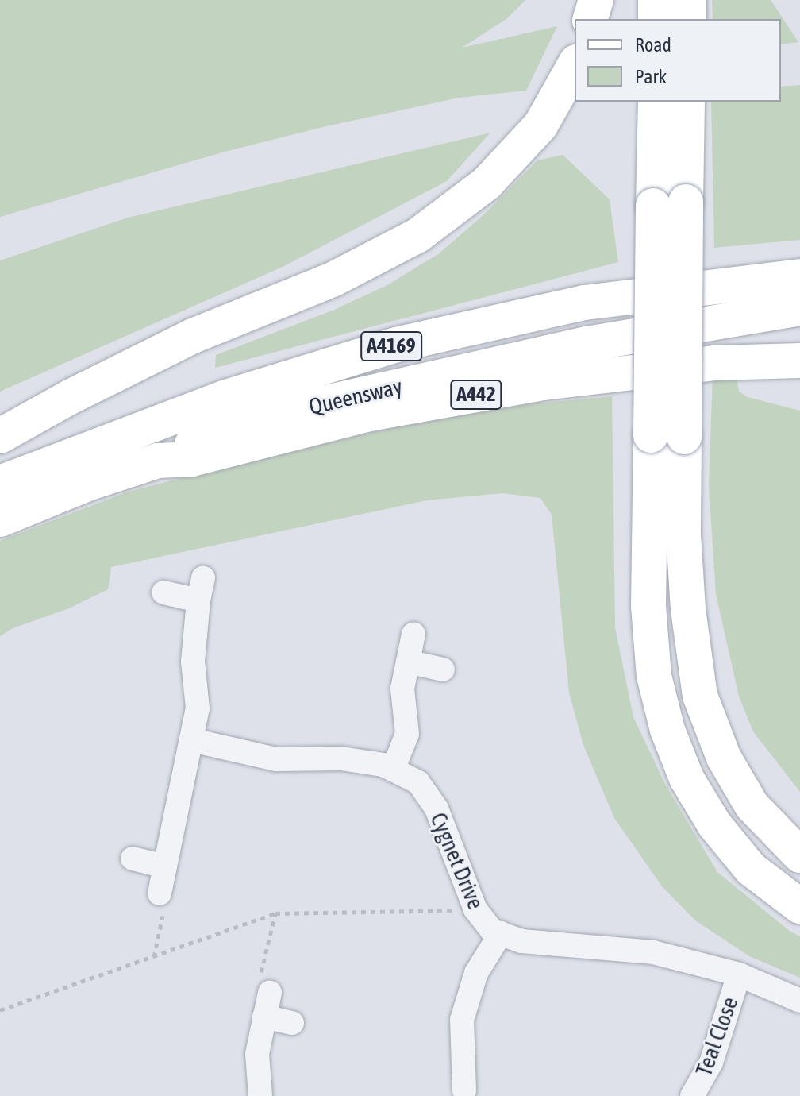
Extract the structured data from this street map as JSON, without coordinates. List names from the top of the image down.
{
  "streets": {
    "main road": ["A4169", "A442", "Queensway"],
    "street": ["Cygnet Drive", "Teal Close"]
  },
  "crossings": [
    ["A442", "Queensway"],
    ["Cygnet Drive", "Teal Close"]
  ],
  "legend": ["Road", "Park"]
}
